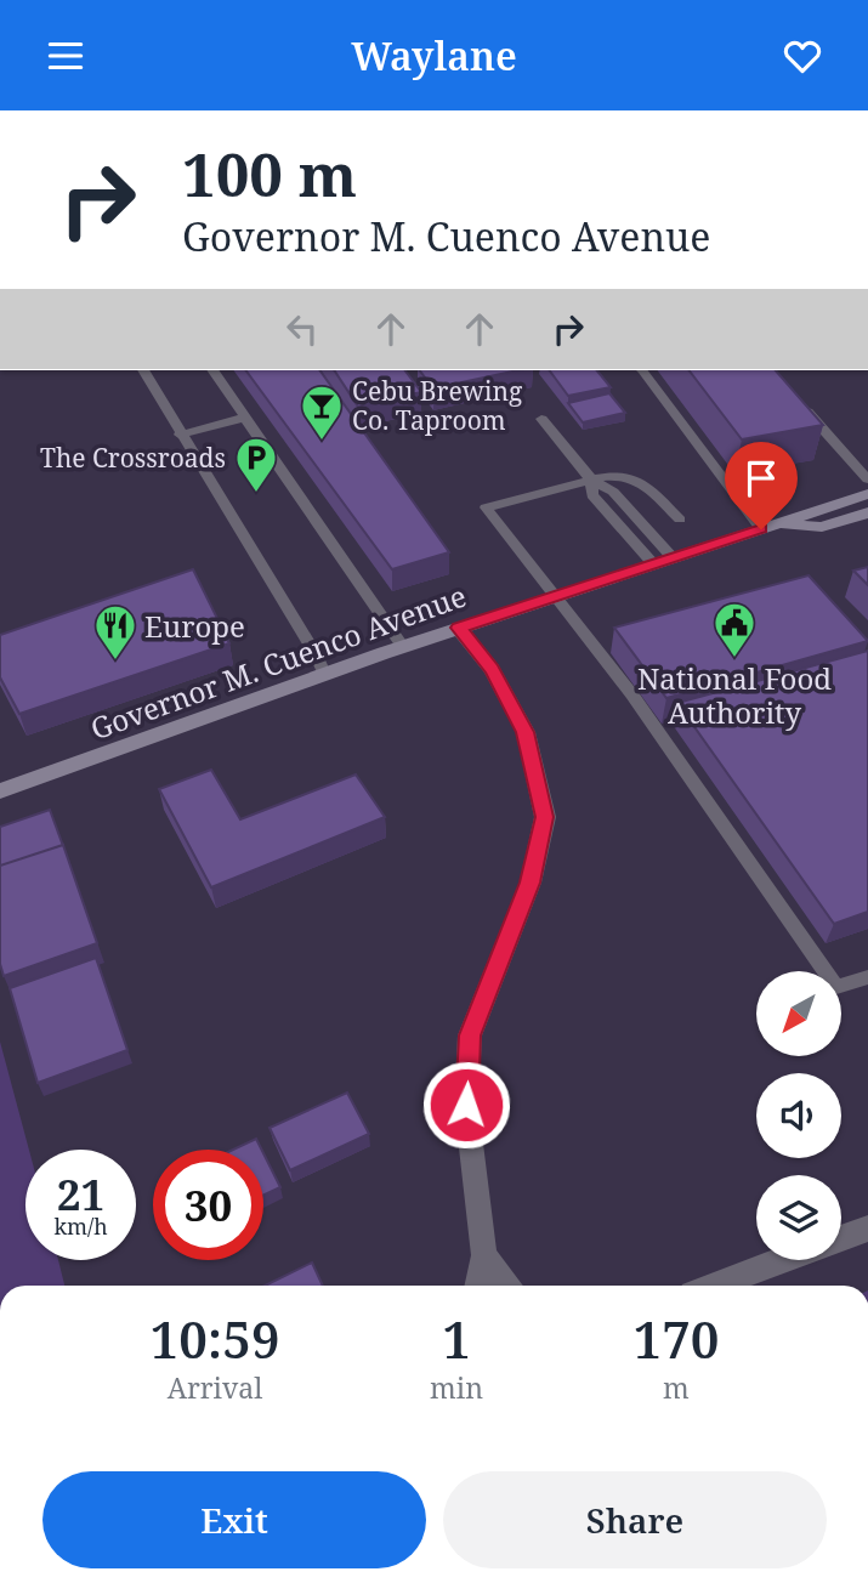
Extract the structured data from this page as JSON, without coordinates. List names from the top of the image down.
{
  "streets": {
    "main road": ["Governor M. Cuenco Avenue"]
  },
  "places": {
    "bar": ["Cebu Brewing Co. Taproom"],
    "parking": ["The Crossroads"],
    "public building": ["National Food Authority"],
    "restaurant": ["Europe"]
  },
  "north": "bottom left",
  "page": {
    "header": "Waylane",
    "turn": ["100 m", "Governor M. Cuenco Avenue"],
    "speed": "21 km/h",
    "limit": "30",
    "eta": [
      "10:59",
      "Arrival",
      "1",
      "min",
      "170",
      "m"
    ],
    "buttons": ["Exit", "Share"]
  }
}
